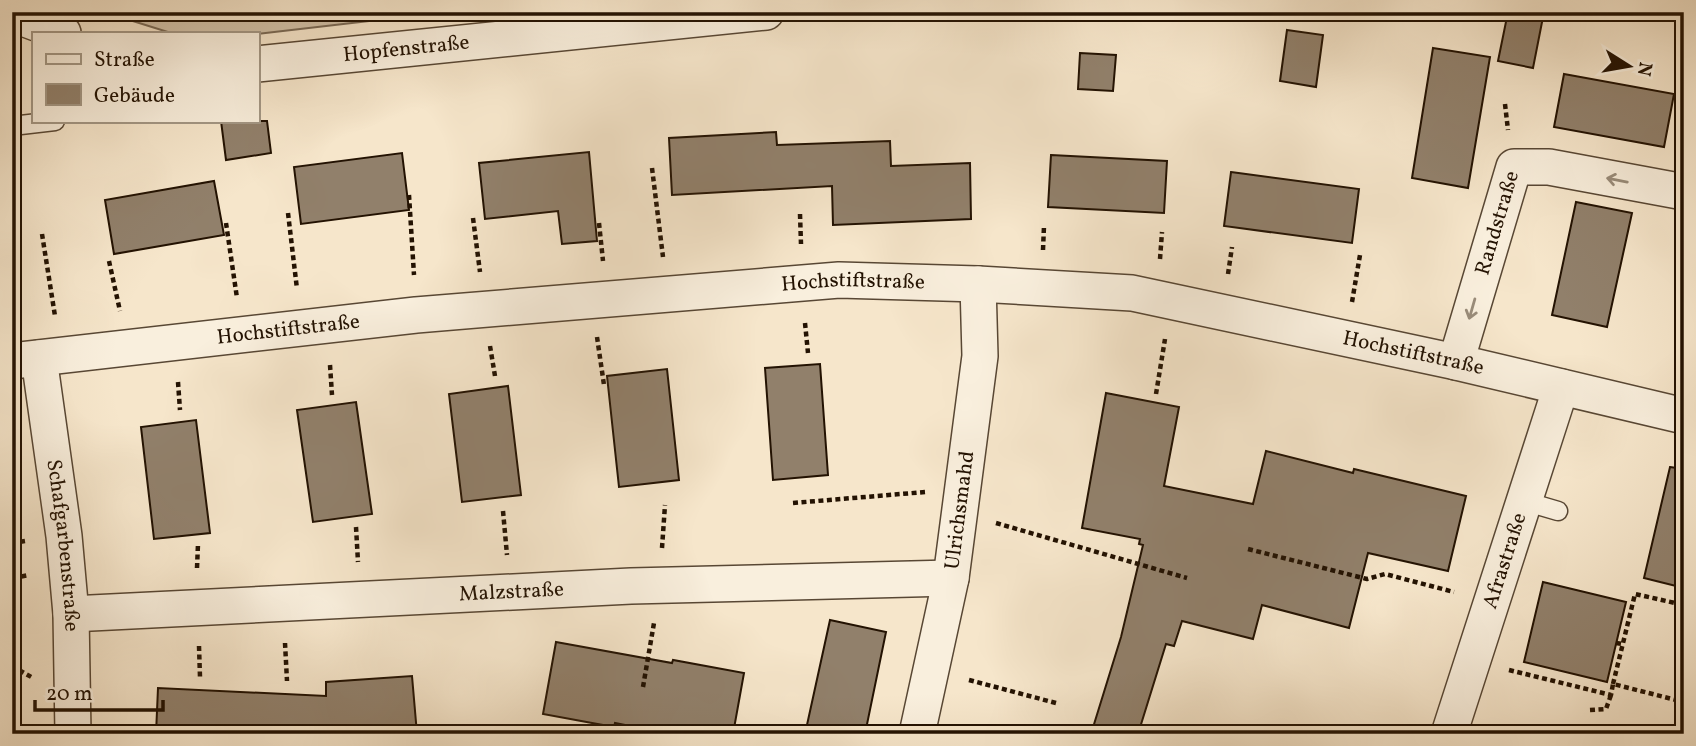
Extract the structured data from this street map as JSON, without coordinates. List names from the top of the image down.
{
  "streets": {
    "street": [
      "Hopfenstraße",
      "Randstraße",
      "Hochstiftstraße",
      "Ulrichsmahd",
      "Schafgarbenstraße",
      "Afrastraße",
      "Malzstraße"
    ]
  },
  "crossings": [
    ["Randstraße", "Hochstiftstraße"],
    ["Hochstiftstraße", "Ulrichsmahd"],
    ["Hochstiftstraße", "Schafgarbenstraße"],
    ["Hochstiftstraße", "Afrastraße"],
    ["Ulrichsmahd", "Malzstraße"],
    ["Schafgarbenstraße", "Malzstraße"]
  ],
  "legend": ["Straße", "Gebäude"],
  "scale_bar": "20 m",
  "north": "right"
}
